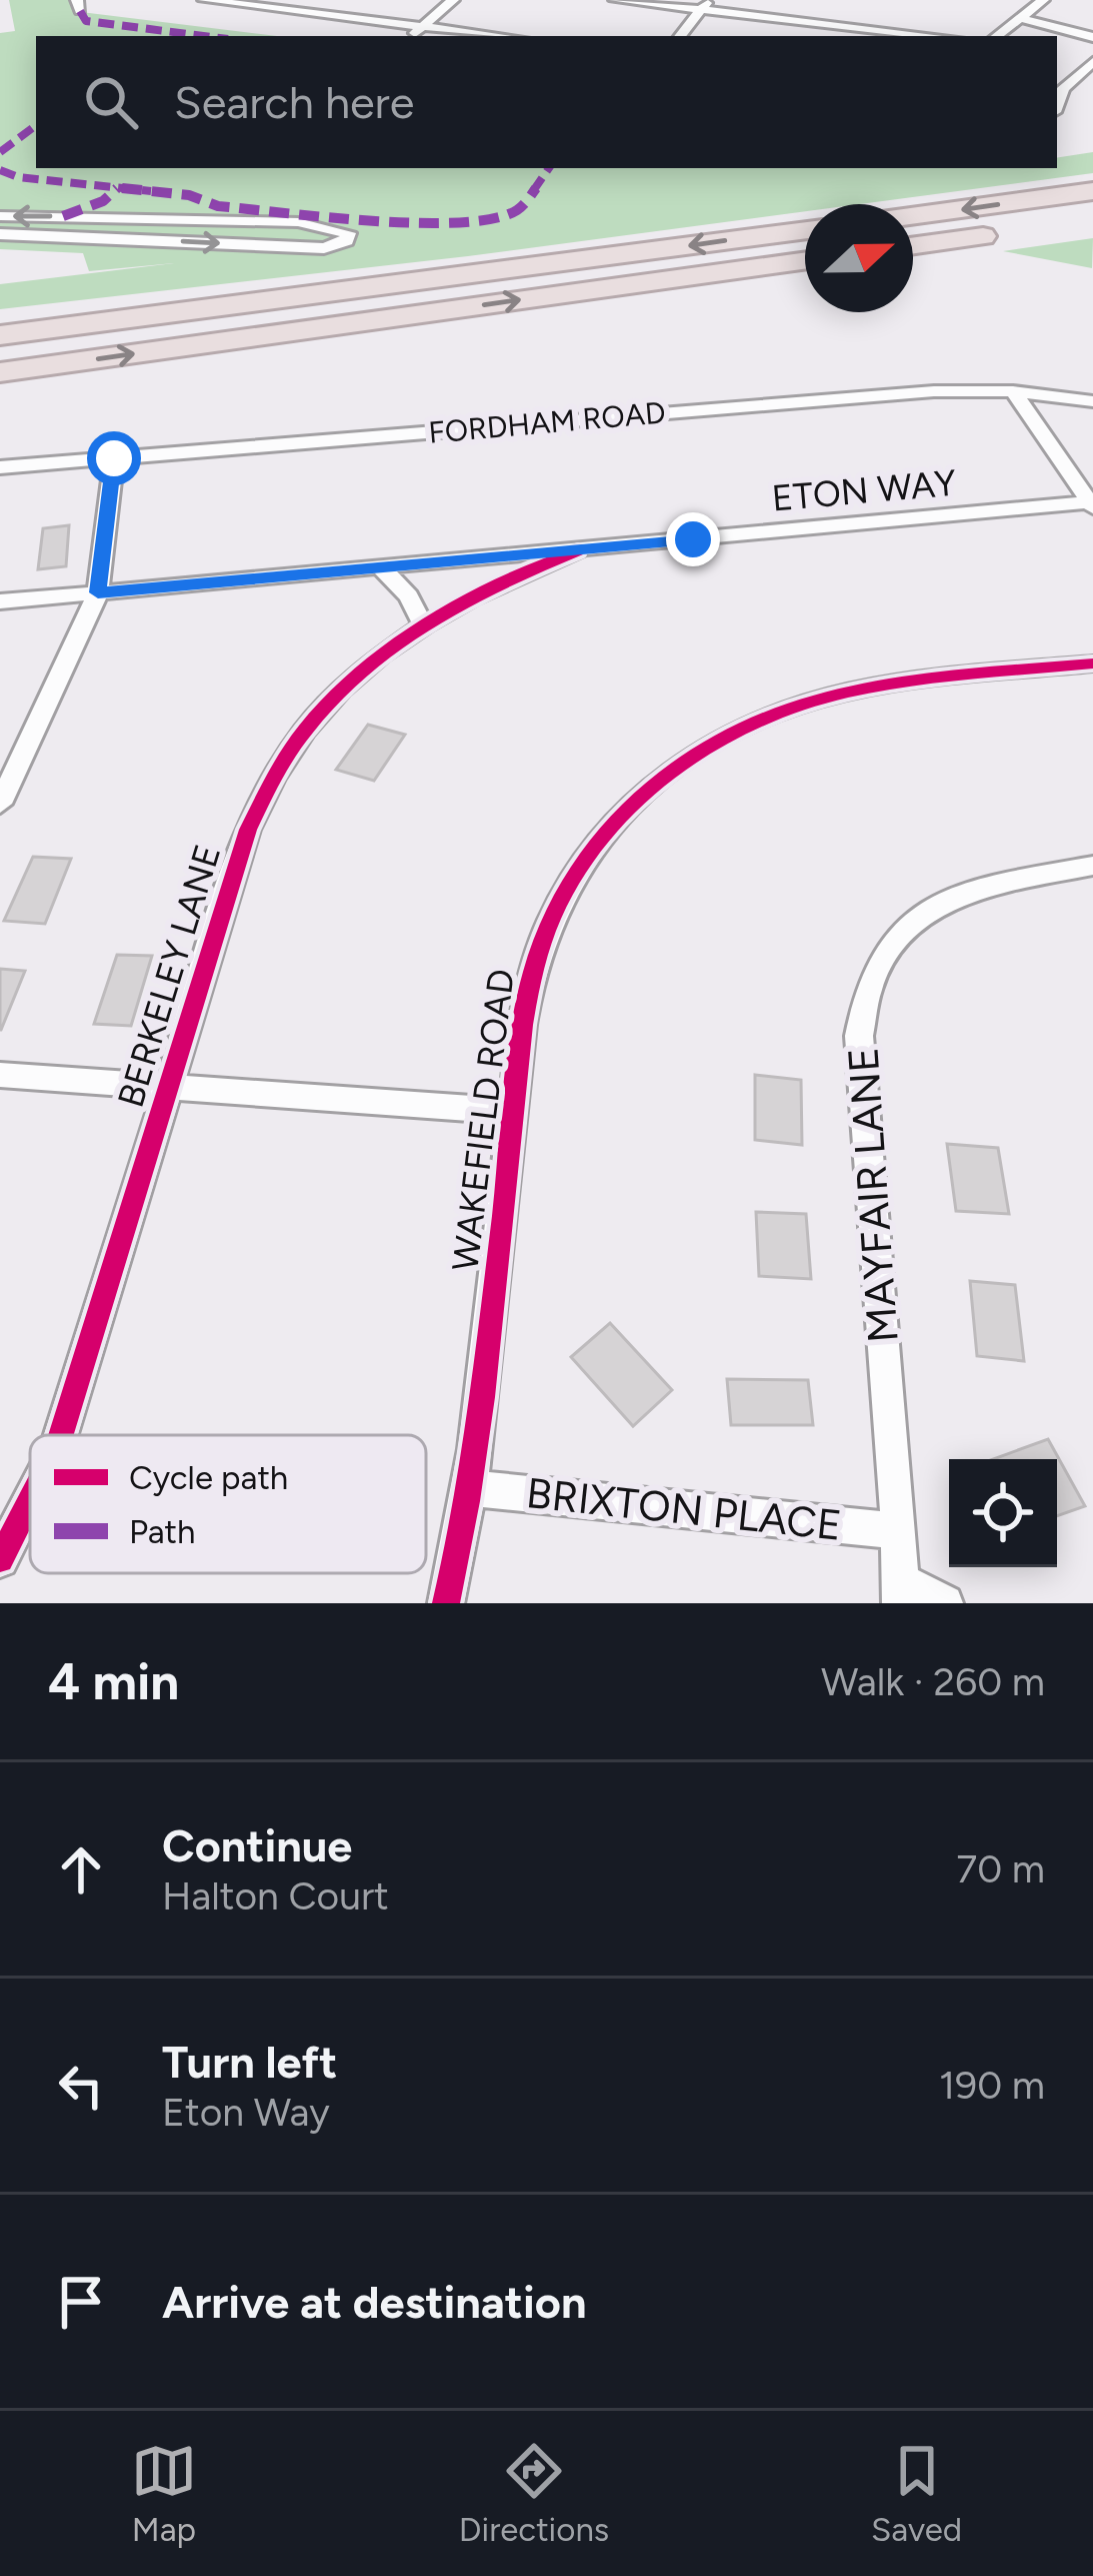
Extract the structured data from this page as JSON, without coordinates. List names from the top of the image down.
{
  "streets": {
    "street": [
      "FORDHAM ROAD",
      "ETON WAY",
      "BERKELEY LANE",
      "WAKEFIELD ROAD",
      "MAYFAIR LANE",
      "BRIXTON PLACE"
    ]
  },
  "crossings": [
    ["ETON WAY", "BERKELEY LANE"],
    ["WAKEFIELD ROAD", "BRIXTON PLACE"],
    ["MAYFAIR LANE", "BRIXTON PLACE"]
  ],
  "legend": ["Cycle path", "Path"],
  "north": "right",
  "page": {
    "search": "Search here",
    "heading": ["4 min", "Walk · 260 m"],
    "list": [
      ["Continue", "Halton Court", "70 m"],
      ["Turn left", "Eton Way", "190 m"],
      "Arrive at destination"
    ],
    "nav": ["Map", "Directions", "Saved"]
  }
}
